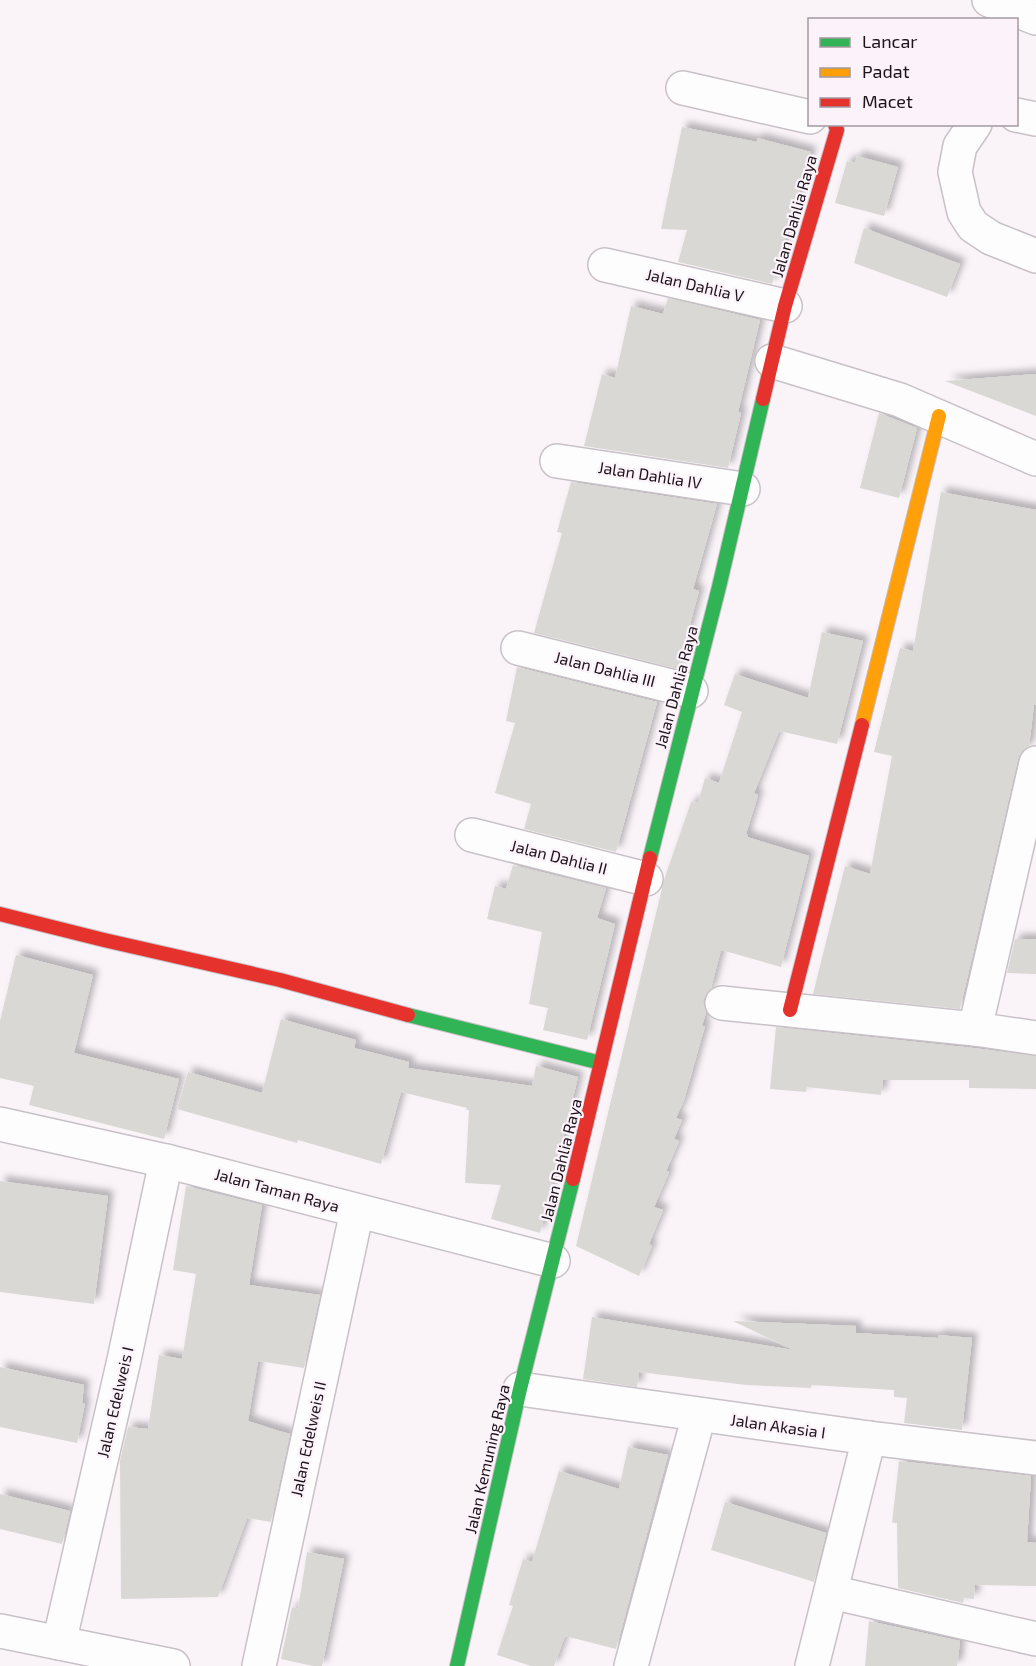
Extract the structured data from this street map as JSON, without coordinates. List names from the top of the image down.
{
  "streets": {
    "street": [
      "Jalan Dahlia Raya",
      "Jalan Dahlia V",
      "Jalan Dahlia IV",
      "Jalan Dahlia III",
      "Jalan Dahlia II",
      "Jalan Taman Raya",
      "Jalan Edelweis I",
      "Jalan Akasia I",
      "Jalan Edelweis II",
      "Jalan Kemuning Raya"
    ]
  },
  "crossings": [
    ["Jalan Dahlia Raya", "Jalan Dahlia V"],
    ["Jalan Dahlia Raya", "Jalan Dahlia IV"],
    ["Jalan Dahlia Raya", "Jalan Dahlia III"],
    ["Jalan Dahlia Raya", "Jalan Dahlia II"],
    ["Jalan Dahlia Raya", "Jalan Taman Raya"],
    ["Jalan Dahlia Raya", "Jalan Kemuning Raya"],
    ["Jalan Taman Raya", "Jalan Edelweis I"],
    ["Jalan Taman Raya", "Jalan Edelweis II"],
    ["Jalan Taman Raya", "Jalan Kemuning Raya"],
    ["Jalan Akasia I", "Jalan Kemuning Raya"]
  ],
  "legend": ["Lancar", "Padat", "Macet"]
}
